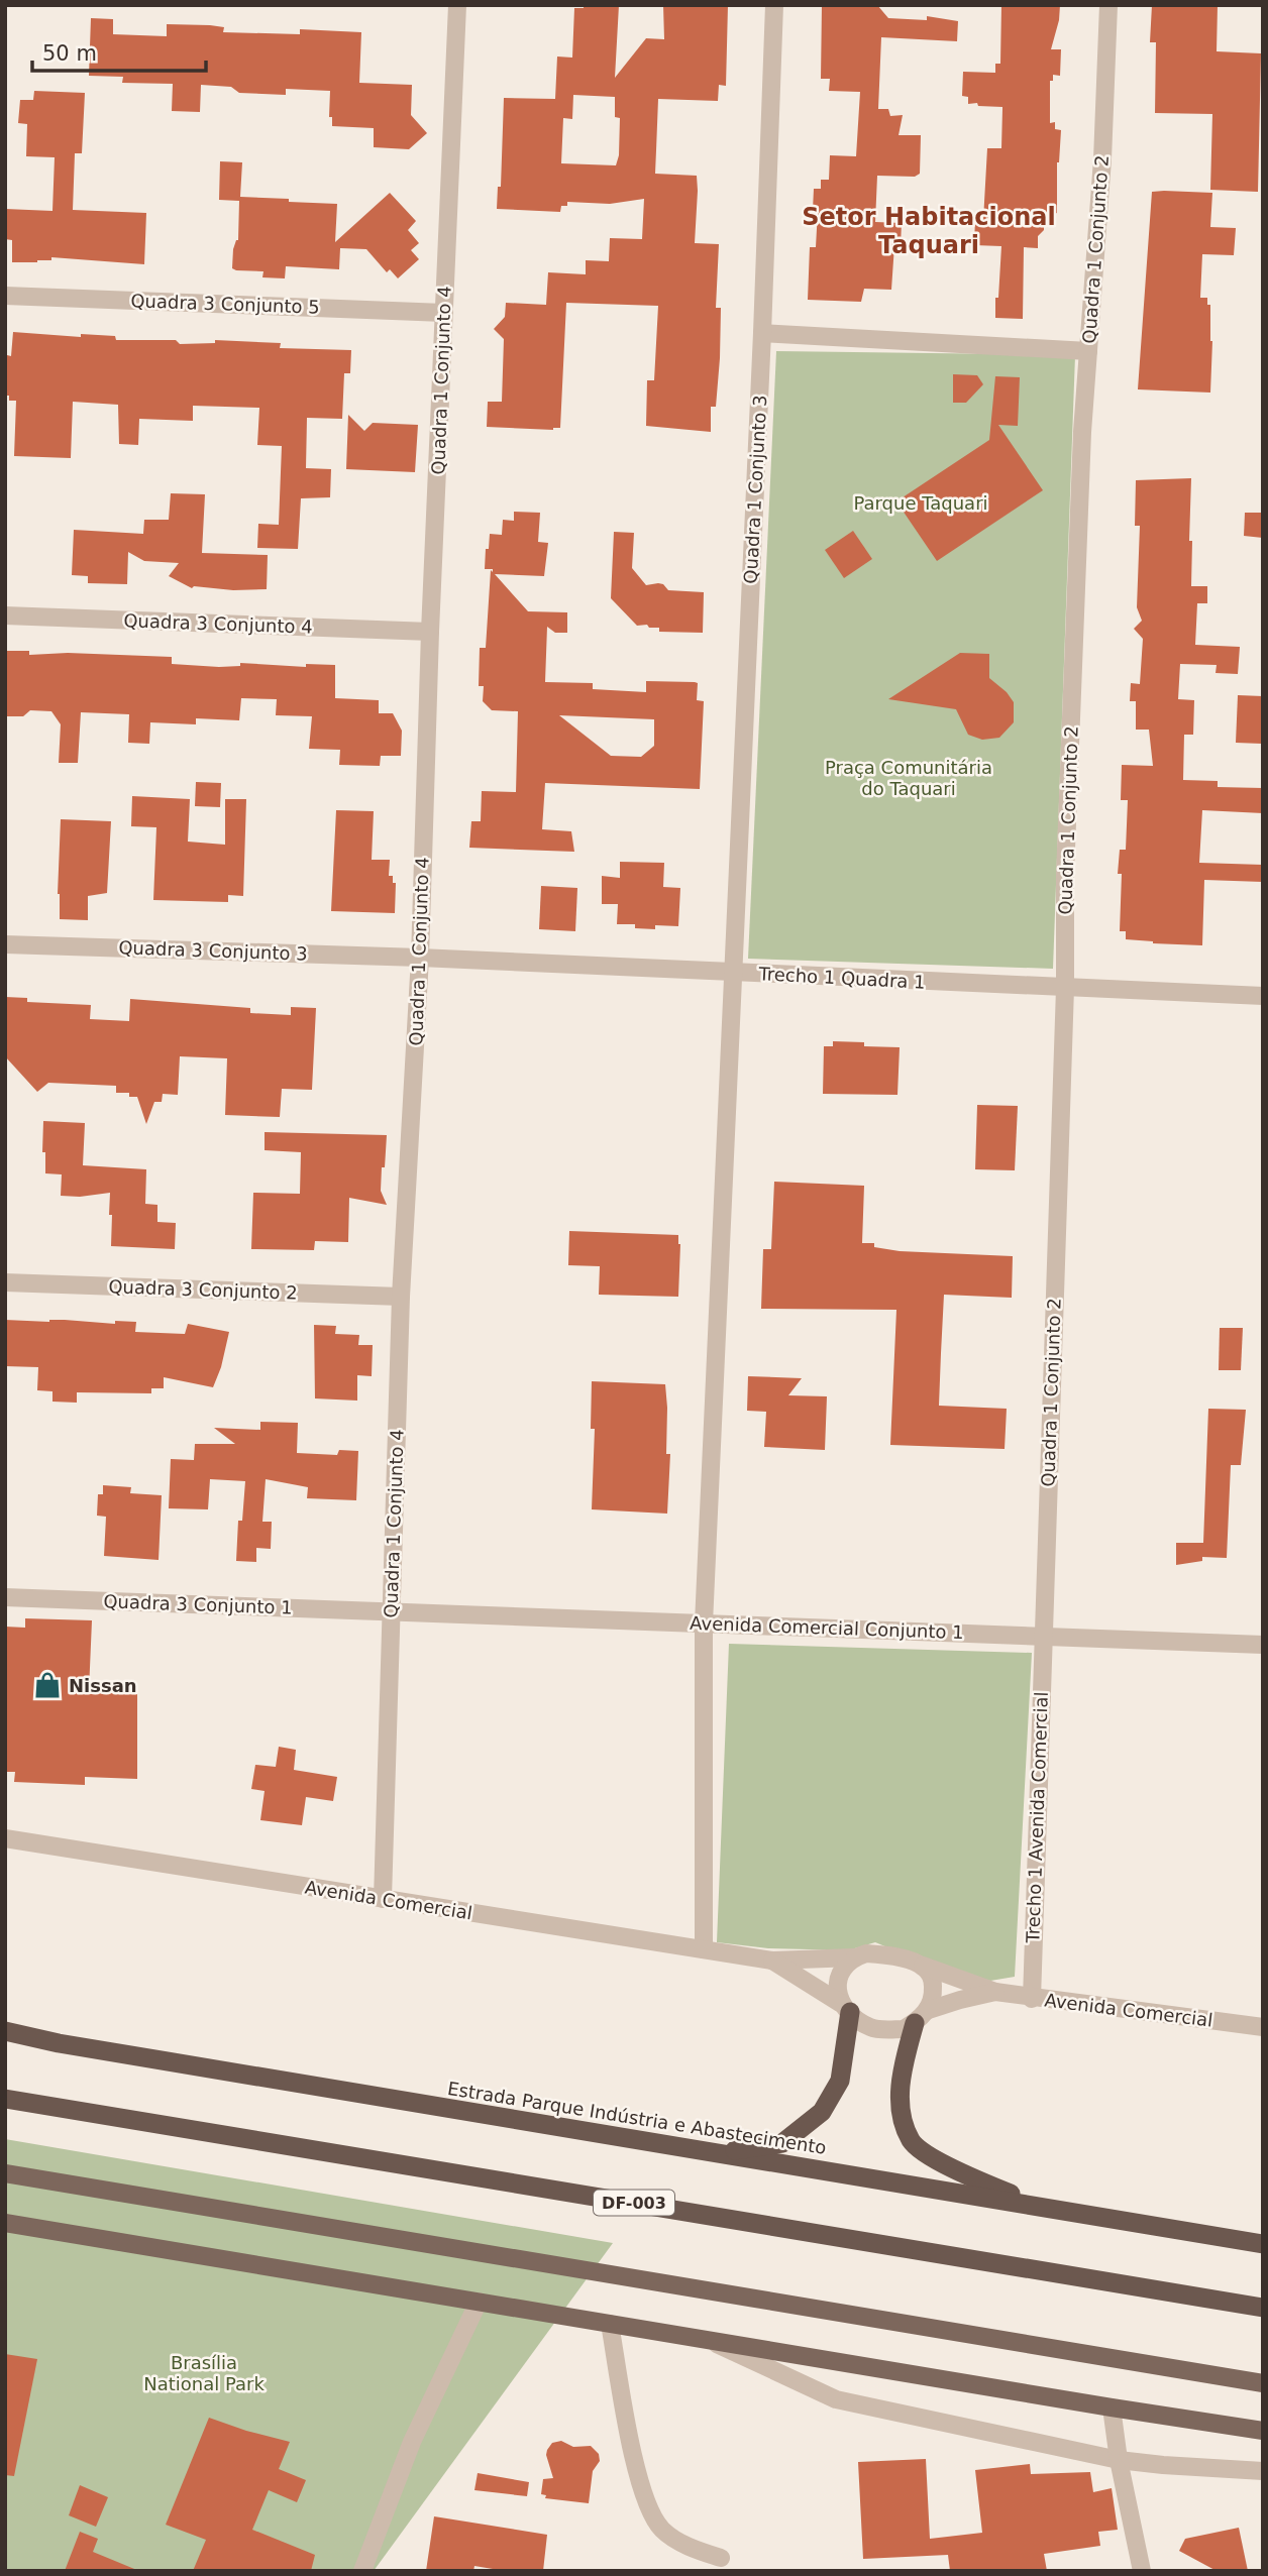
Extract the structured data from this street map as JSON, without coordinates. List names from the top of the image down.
{
  "streets": {
    "highway": ["Estrada Parque Indústria e Abastecimento", "DF-003"],
    "street": [
      "Quadra 1 Conjunto 2",
      "Quadra 3 Conjunto 5",
      "Quadra 1 Conjunto 4",
      "Quadra 1 Conjunto 3",
      "Quadra 3 Conjunto 4",
      "Quadra 3 Conjunto 3",
      "Trecho 1 Quadra 1",
      "Quadra 3 Conjunto 2",
      "Quadra 3 Conjunto 1",
      "Avenida Comercial Conjunto 1",
      "Trecho 1 Avenida Comercial",
      "Avenida Comercial"
    ]
  },
  "crossings": [
    ["Quadra 1 Conjunto 2", "Trecho 1 Quadra 1"],
    ["Quadra 1 Conjunto 2", "Avenida Comercial Conjunto 1"],
    ["Quadra 1 Conjunto 2", "Trecho 1 Avenida Comercial"],
    ["Quadra 3 Conjunto 5", "Quadra 1 Conjunto 4"],
    ["Quadra 1 Conjunto 4", "Quadra 3 Conjunto 4"],
    ["Quadra 1 Conjunto 4", "Quadra 3 Conjunto 3"],
    ["Quadra 1 Conjunto 4", "Trecho 1 Quadra 1"],
    ["Quadra 1 Conjunto 4", "Quadra 3 Conjunto 2"],
    ["Quadra 1 Conjunto 4", "Quadra 3 Conjunto 1"],
    ["Quadra 1 Conjunto 4", "Avenida Comercial Conjunto 1"],
    ["Quadra 1 Conjunto 4", "Avenida Comercial"],
    ["Quadra 1 Conjunto 3", "Trecho 1 Quadra 1"],
    ["Quadra 1 Conjunto 3", "Avenida Comercial Conjunto 1"],
    ["Quadra 1 Conjunto 3", "Avenida Comercial"],
    ["Quadra 3 Conjunto 3", "Trecho 1 Quadra 1"],
    ["Quadra 3 Conjunto 1", "Avenida Comercial Conjunto 1"],
    ["Avenida Comercial Conjunto 1", "Trecho 1 Avenida Comercial"],
    ["Trecho 1 Avenida Comercial", "Avenida Comercial"]
  ],
  "districts": ["Setor Habitacional Taquari"],
  "parks": ["Parque Taquari", "Praça Comunitária do Taquari", "Brasília National Park"],
  "places": {
    "shop": ["Nissan"]
  },
  "scale_bar": "50 m"
}
